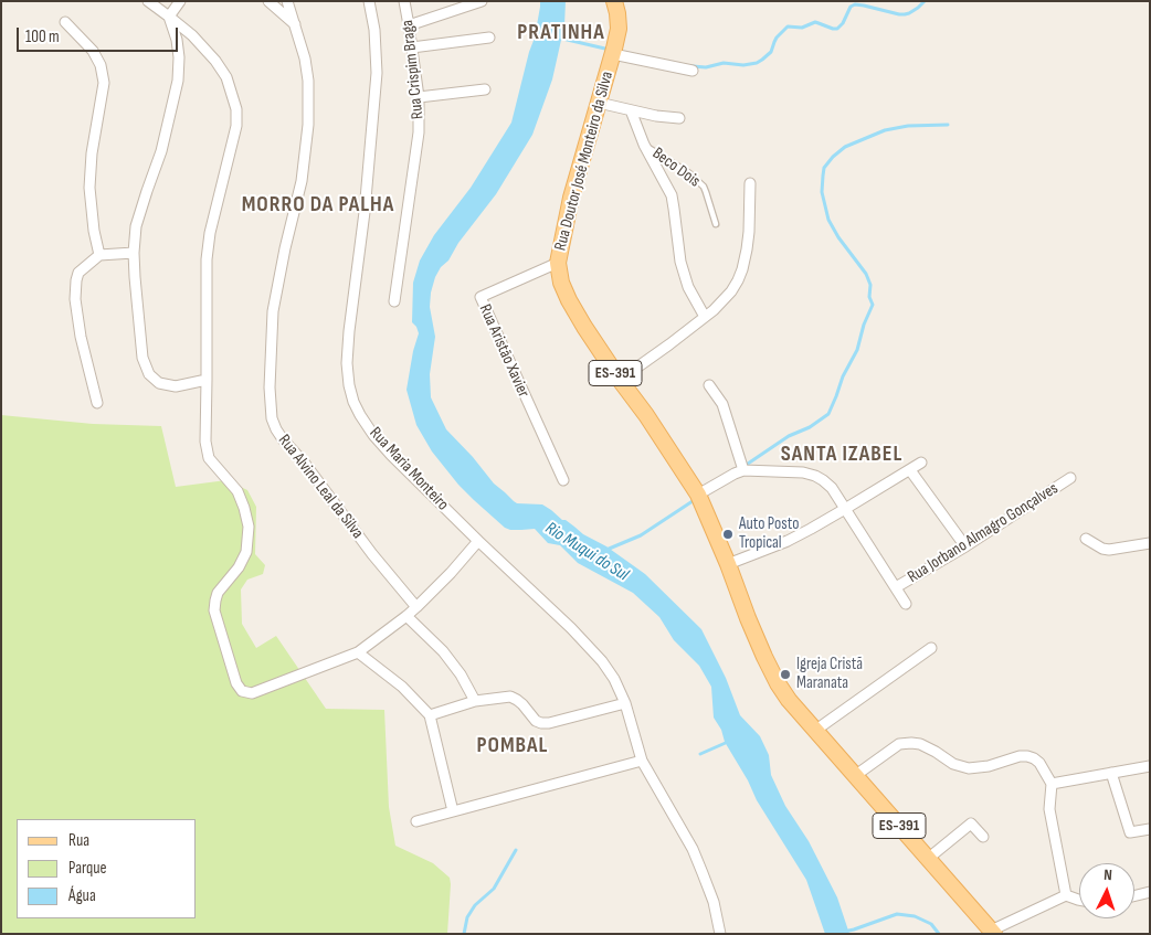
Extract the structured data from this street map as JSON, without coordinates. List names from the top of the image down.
{
  "streets": {
    "main road": ["Rua Doutor José Monteiro da Silva", "ES-391"],
    "street": [
      "Rua Crispim Braga",
      "Rua Aristão Xavier",
      "Rua Maria Monteiro",
      "Rua Alvino Leal da Silva",
      "Rua Jorbano Almagro Gonçalves"
    ],
    "lane": ["Beco Dois"]
  },
  "crossings": [
    ["Rua Doutor José Monteiro da Silva", "Rua Aristão Xavier"],
    ["Rua Doutor José Monteiro da Silva", "ES-391"]
  ],
  "districts": [
    "PRATINHA",
    "MORRO DA PALHA",
    "SANTA IZABEL",
    "POMBAL"
  ],
  "water": ["Rio Muqui do Sul"],
  "places": ["Auto Posto Tropical", "Igreja Cristã Maranata"],
  "legend": ["Rua", "Parque", "Água"],
  "scale_bar": "100 m",
  "north": "top"
}
